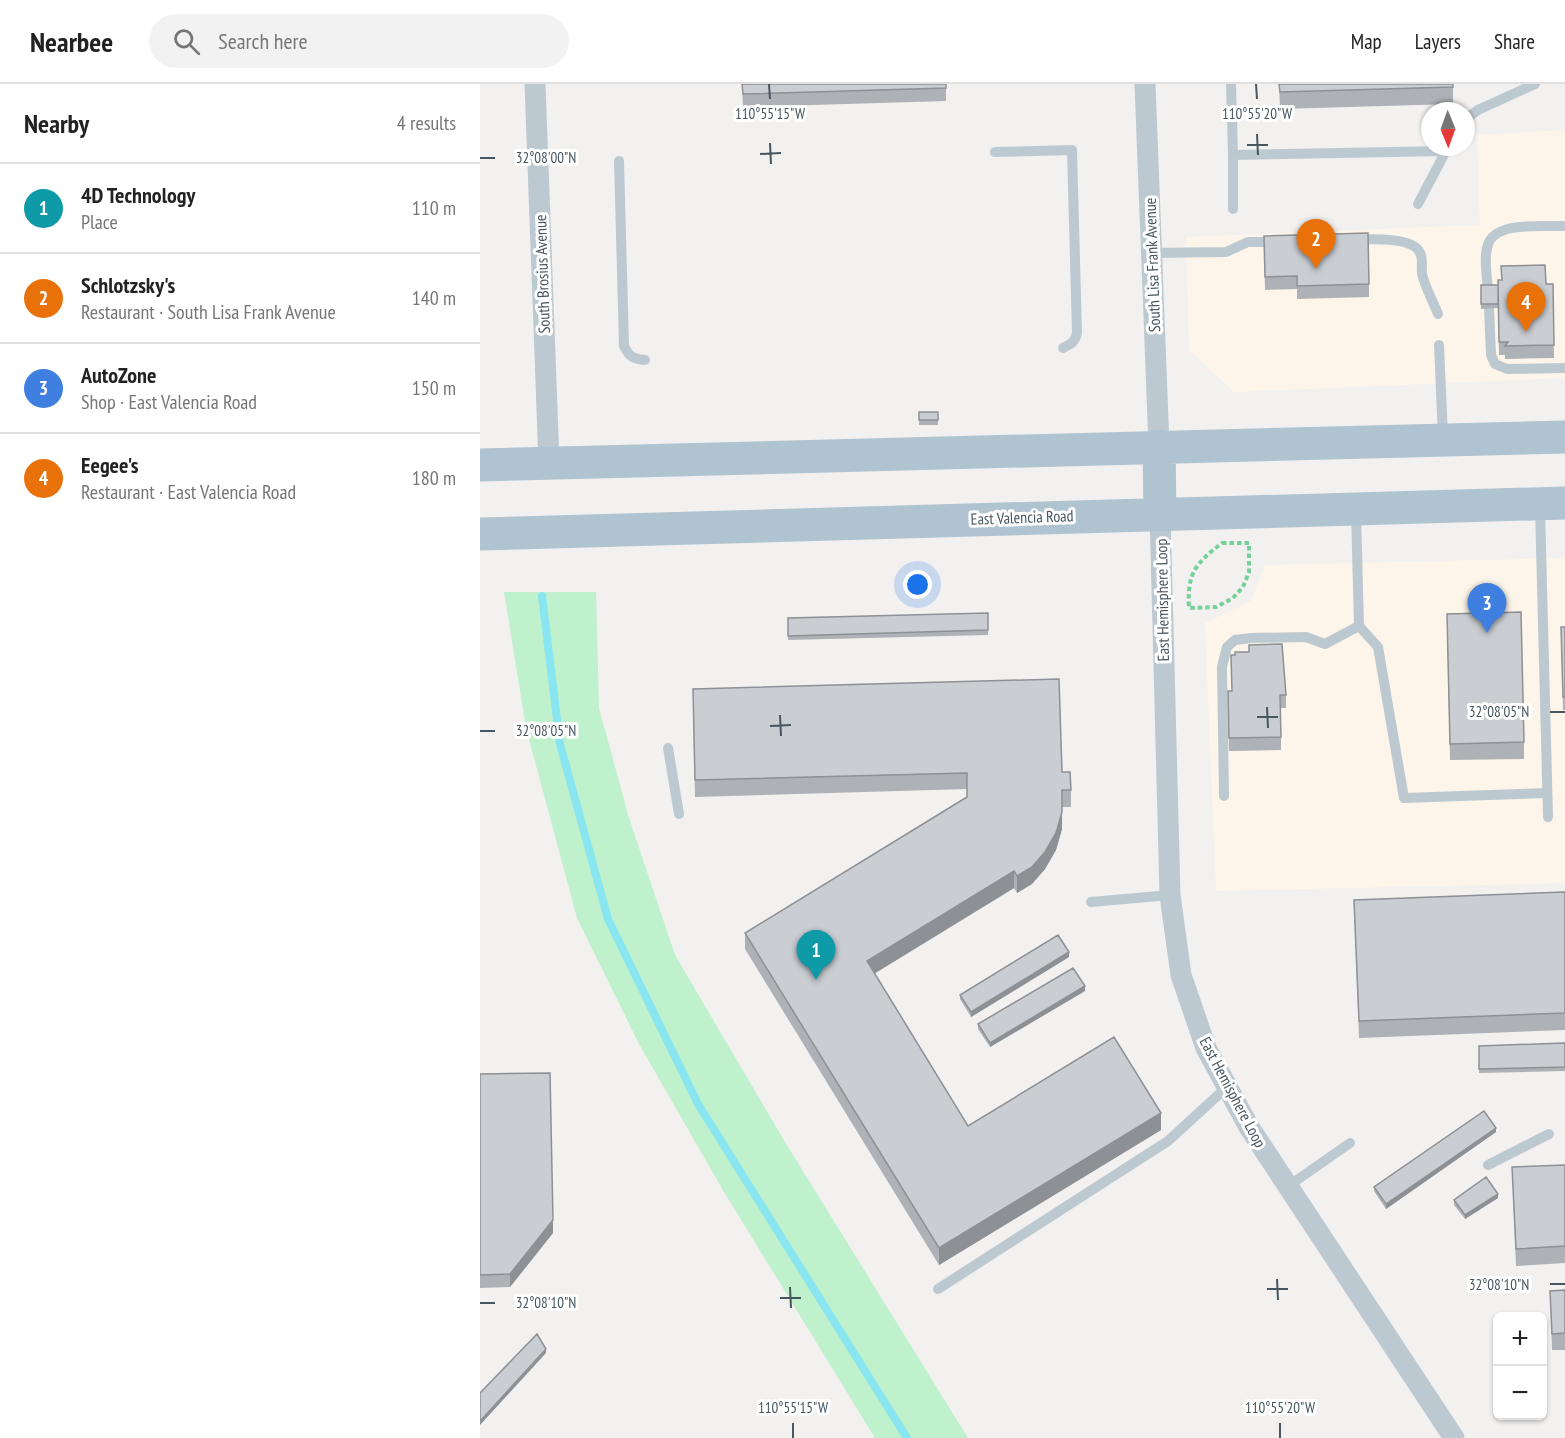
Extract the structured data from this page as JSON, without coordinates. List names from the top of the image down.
{
  "streets": {
    "main road": ["East Valencia Road"],
    "street": ["South Lisa Frank Avenue", "South Brosius Avenue", "East Hemisphere Loop"]
  },
  "crossings": [
    ["East Valencia Road", "East Hemisphere Loop"]
  ],
  "north": "bottom",
  "page": {
    "header": "Nearbee",
    "search": "Search here",
    "nav": ["Map", "Layers", "Share"],
    "heading": ["Nearby", "4 results"],
    "list": [
      {
        "mark": "1",
        "name": "4D Technology",
        "note": "Place",
        "value": "110 m"
      },
      {
        "mark": "2",
        "name": "Schlotzsky's",
        "note": "Restaurant · South Lisa Frank Avenue",
        "value": "140 m"
      },
      {
        "mark": "3",
        "name": "AutoZone",
        "note": "Shop · East Valencia Road",
        "value": "150 m"
      },
      {
        "mark": "4",
        "name": "Eegee's",
        "note": "Restaurant · East Valencia Road",
        "value": "180 m"
      }
    ],
    "pins": [
      "2",
      "4",
      "3",
      "1"
    ],
    "map_buttons": ["+", "−"]
  },
  "coordinates": [
    "110°55'15\"W",
    "110°55'20\"W",
    "32°08'00\"N",
    "32°08'05\"N",
    "32°08'10\"N"
  ]
}
